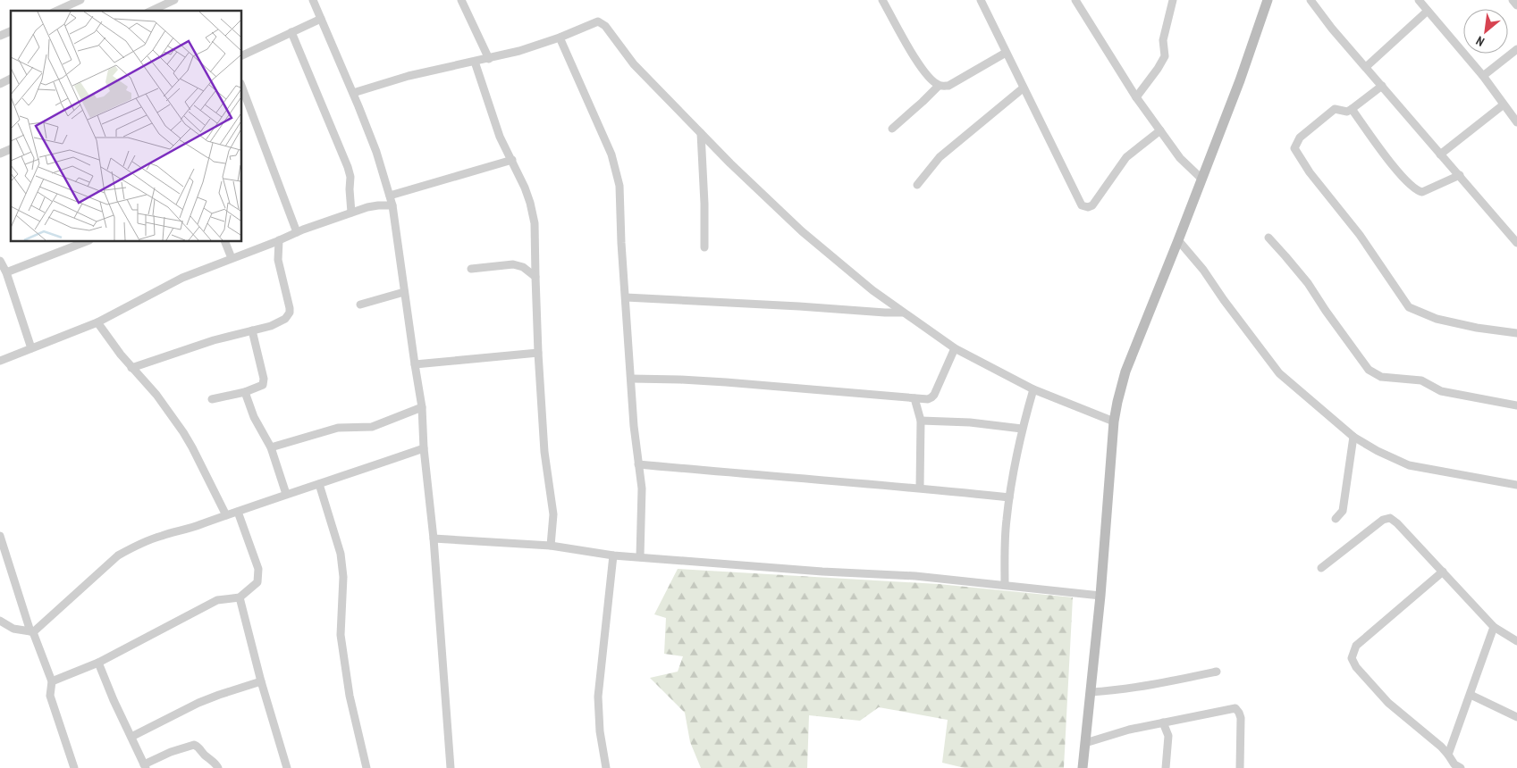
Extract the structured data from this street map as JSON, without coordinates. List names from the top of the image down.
{
  "north": "bottom left"
}
